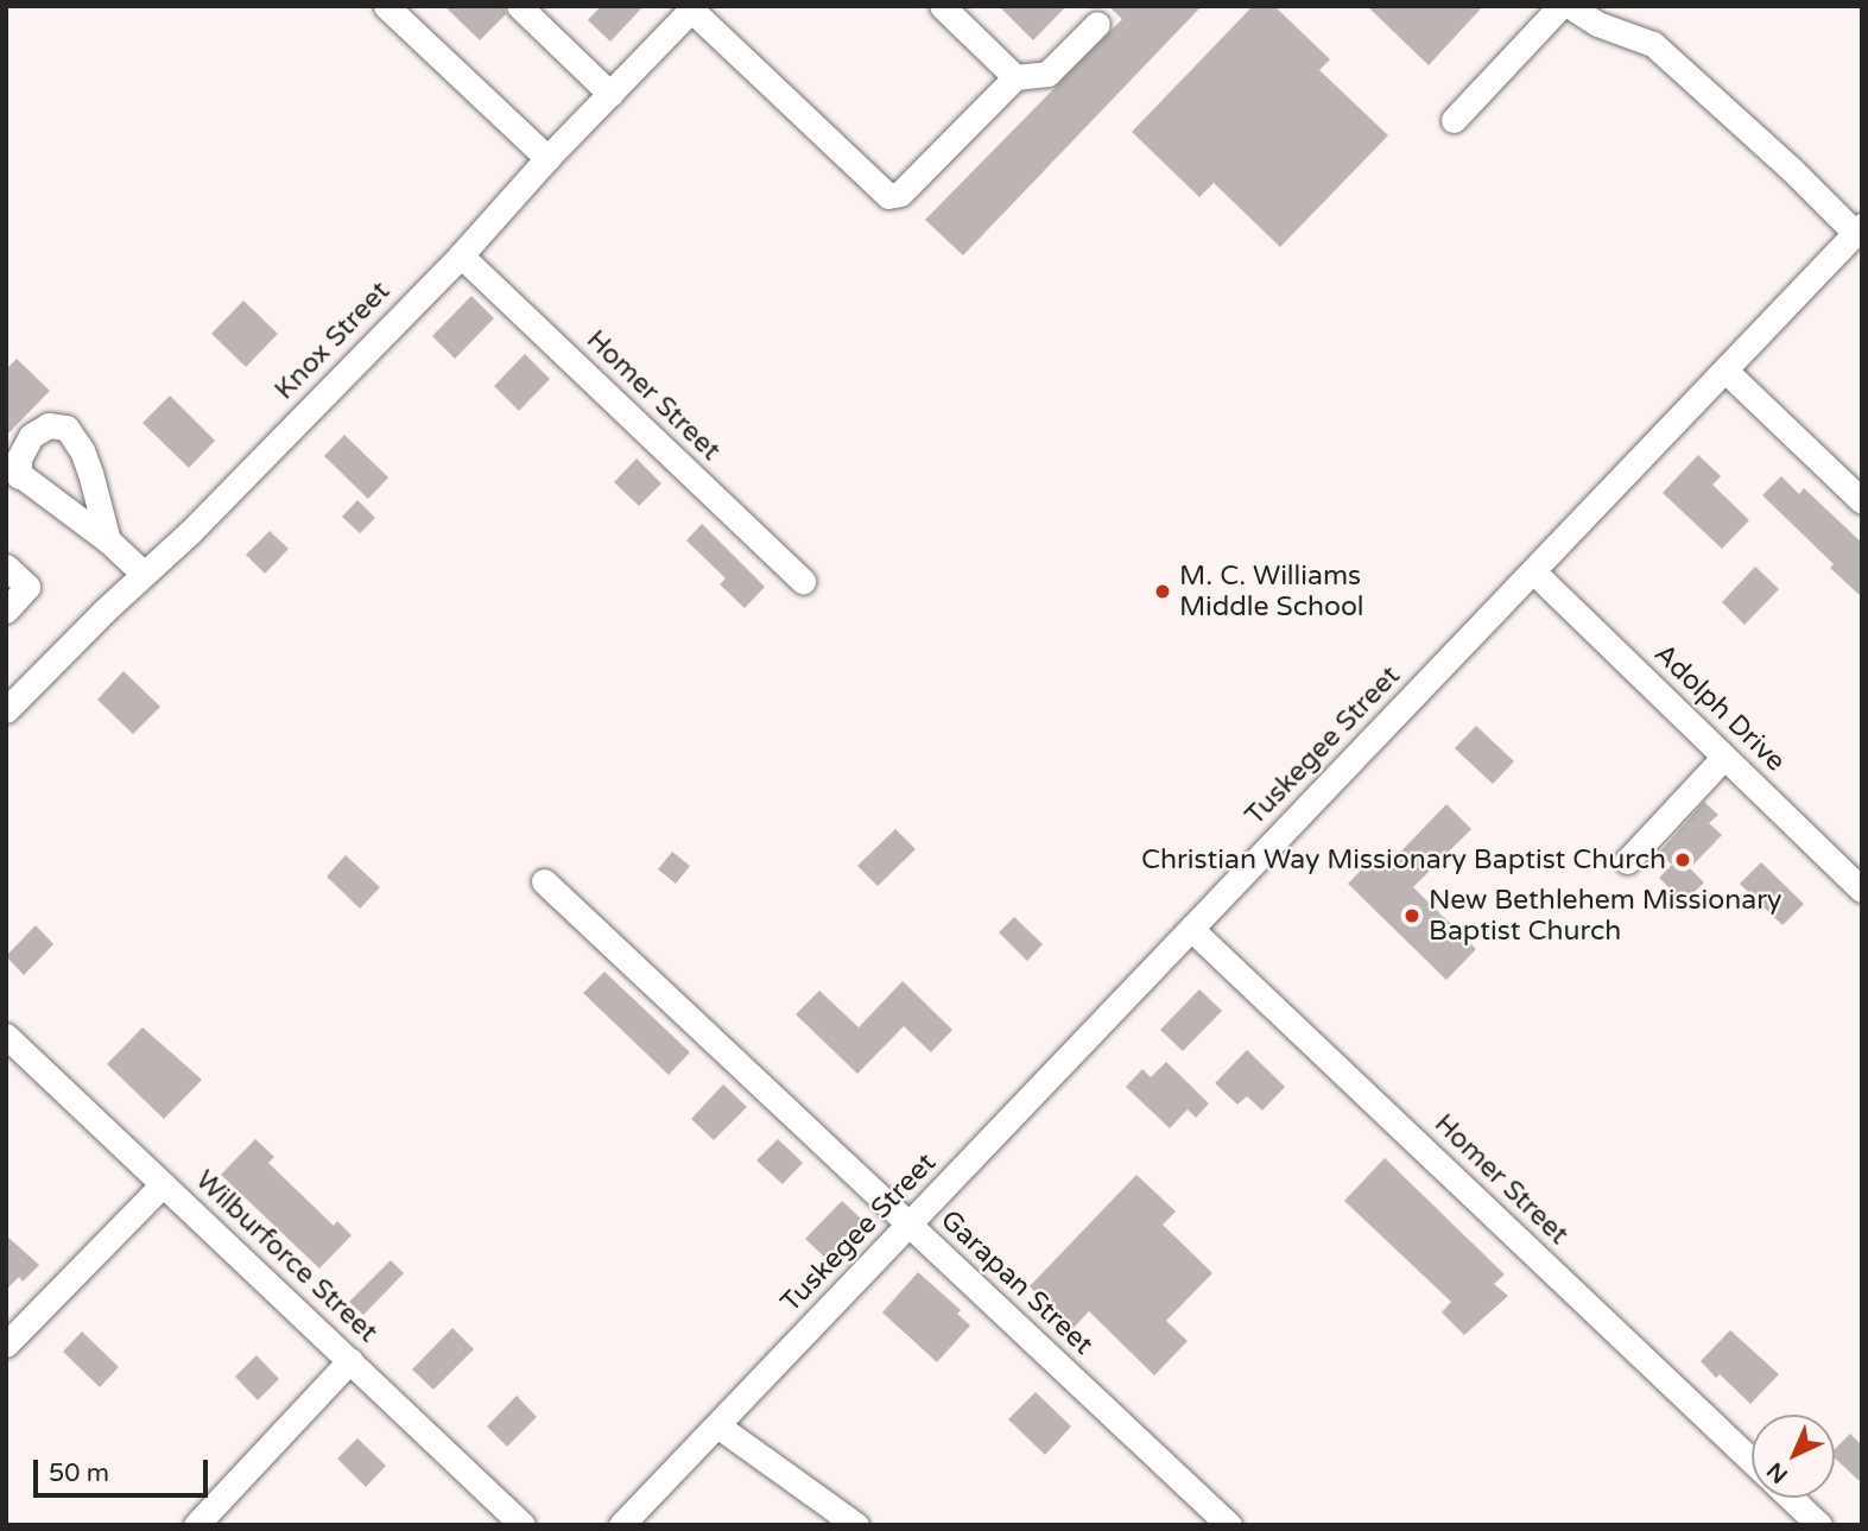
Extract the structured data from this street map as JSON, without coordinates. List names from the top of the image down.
{
  "streets": {
    "street": [
      "Knox Street",
      "Homer Street",
      "Adolph Drive",
      "Tuskegee Street",
      "Wilburforce Street",
      "Garapan Street"
    ]
  },
  "crossings": [
    ["Knox Street", "Homer Street"],
    ["Homer Street", "Tuskegee Street"],
    ["Adolph Drive", "Tuskegee Street"],
    ["Tuskegee Street", "Garapan Street"]
  ],
  "places": ["M. C. Williams Middle School", "Christian Way Missionary Baptist Church", "New Bethlehem Missionary Baptist Church"],
  "scale_bar": "50 m",
  "north": "bottom left"
}
